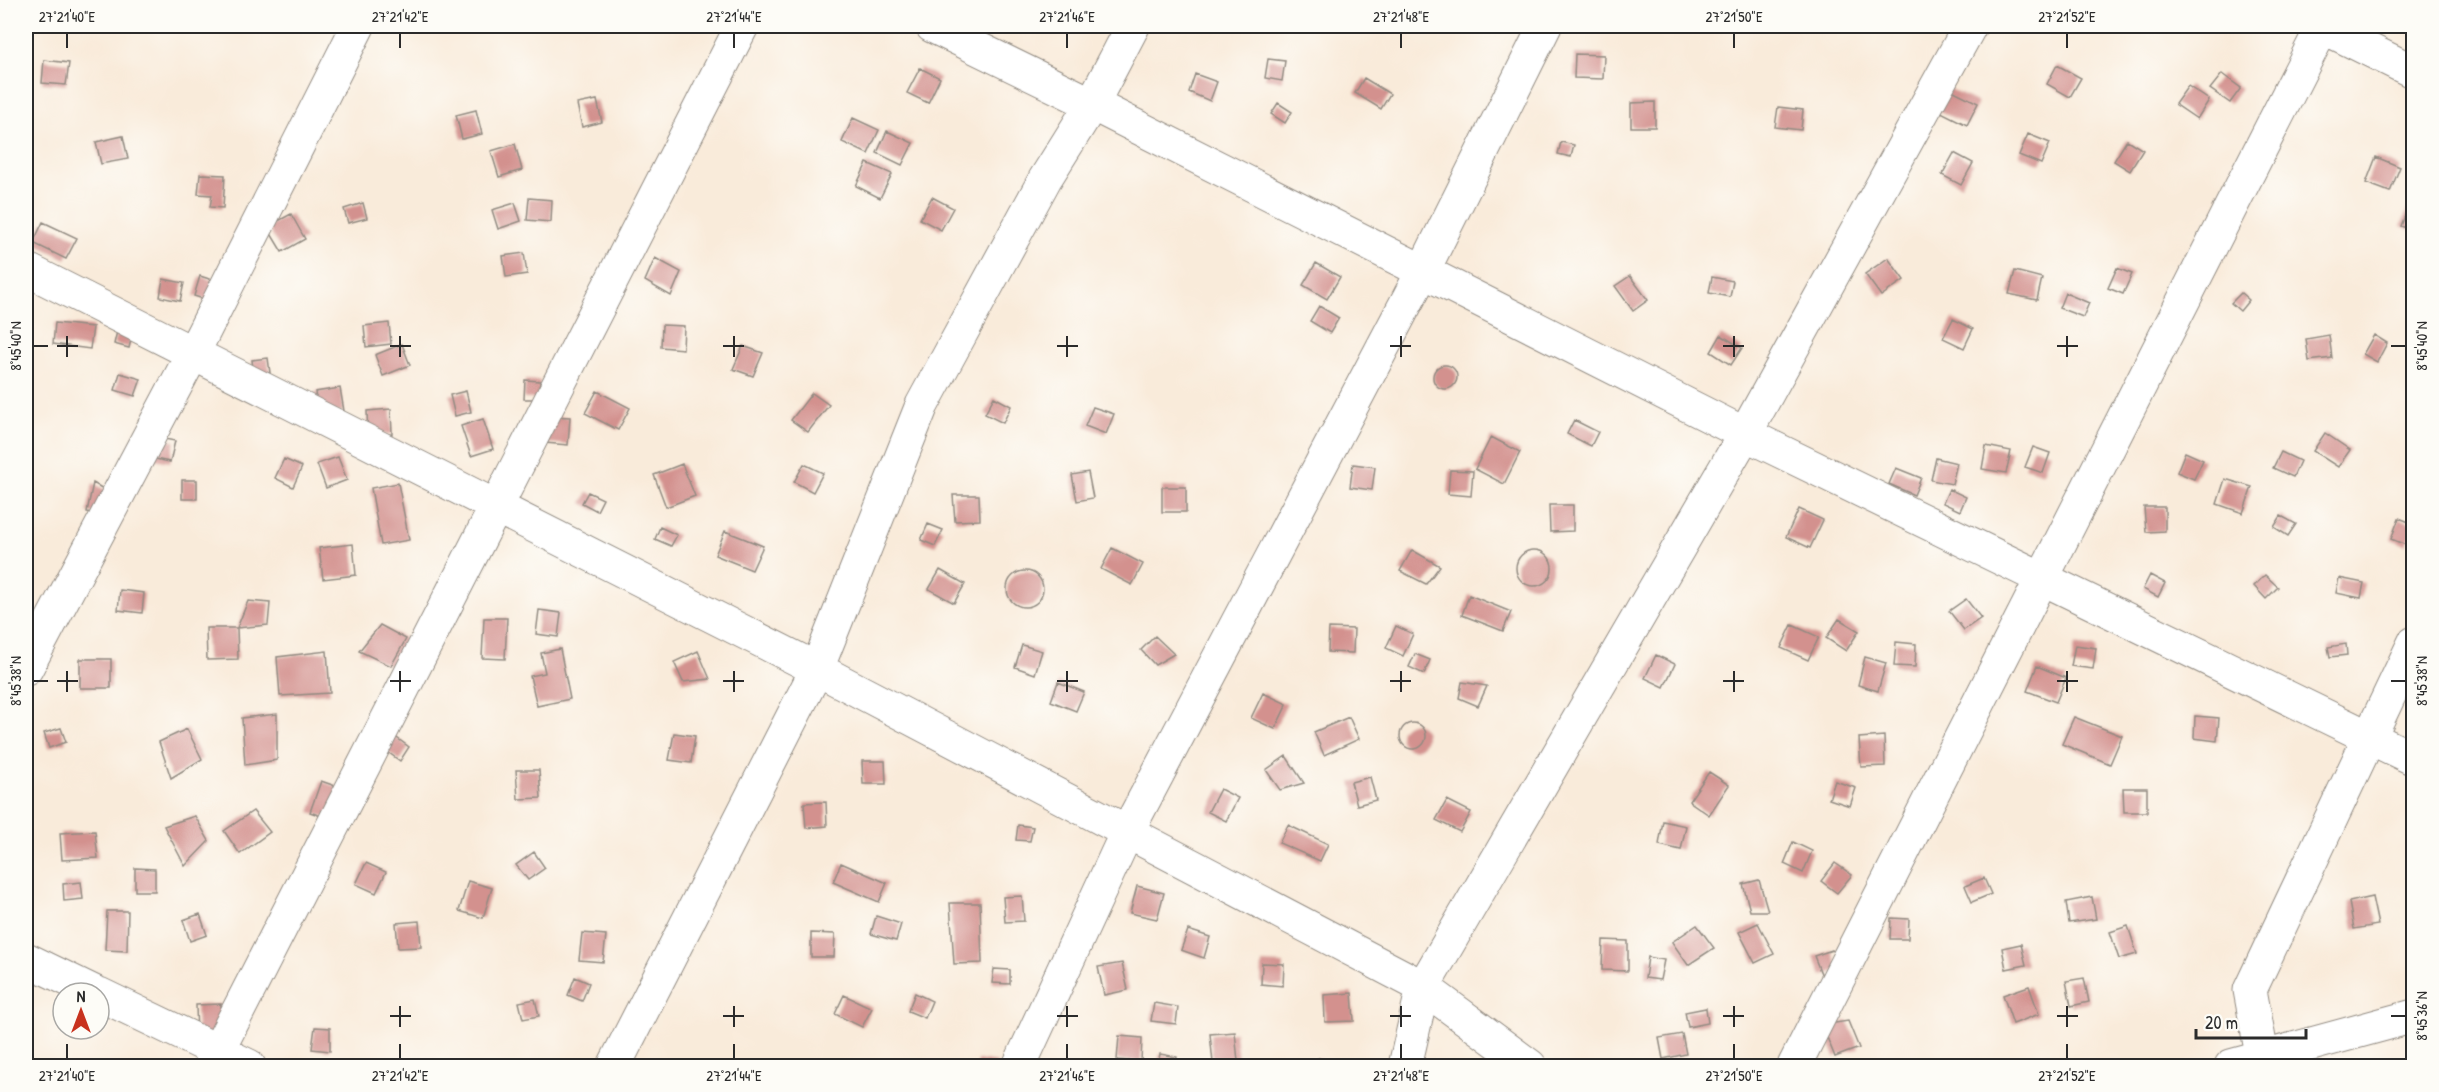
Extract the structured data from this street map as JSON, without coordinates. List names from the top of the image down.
{
  "scale_bar": "20 m",
  "north": "top",
  "coordinates": [
    "27°21'40\"E",
    "27°21'42\"E",
    "27°21'44\"E",
    "27°21'46\"E",
    "27°21'48\"E",
    "27°21'50\"E",
    "27°21'52\"E",
    "8°45'40\"N",
    "8°45'38\"N",
    "8°45'36\"N"
  ]
}
